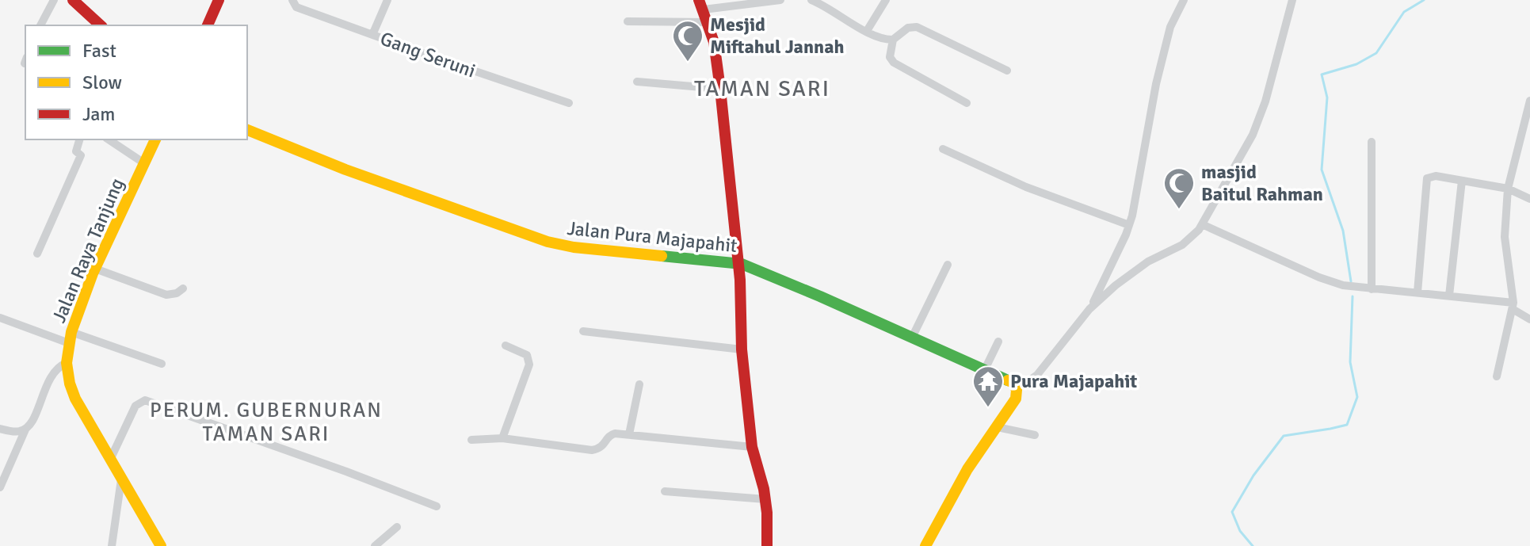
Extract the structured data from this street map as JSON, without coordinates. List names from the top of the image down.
{
  "streets": {
    "street": ["Gang Seruni", "Jalan Pura Majapahit", "Jalan Raya Tanjung"]
  },
  "districts": ["TAMAN SARI", "PERUM. GUBERNURAN TAMAN SARI"],
  "places": {
    "mosque": ["Mesjid Miftahul Jannah", "masjid Baitul Rahman"],
    "temple": ["Pura Majapahit"]
  },
  "legend": ["Fast", "Slow", "Jam"]
}
